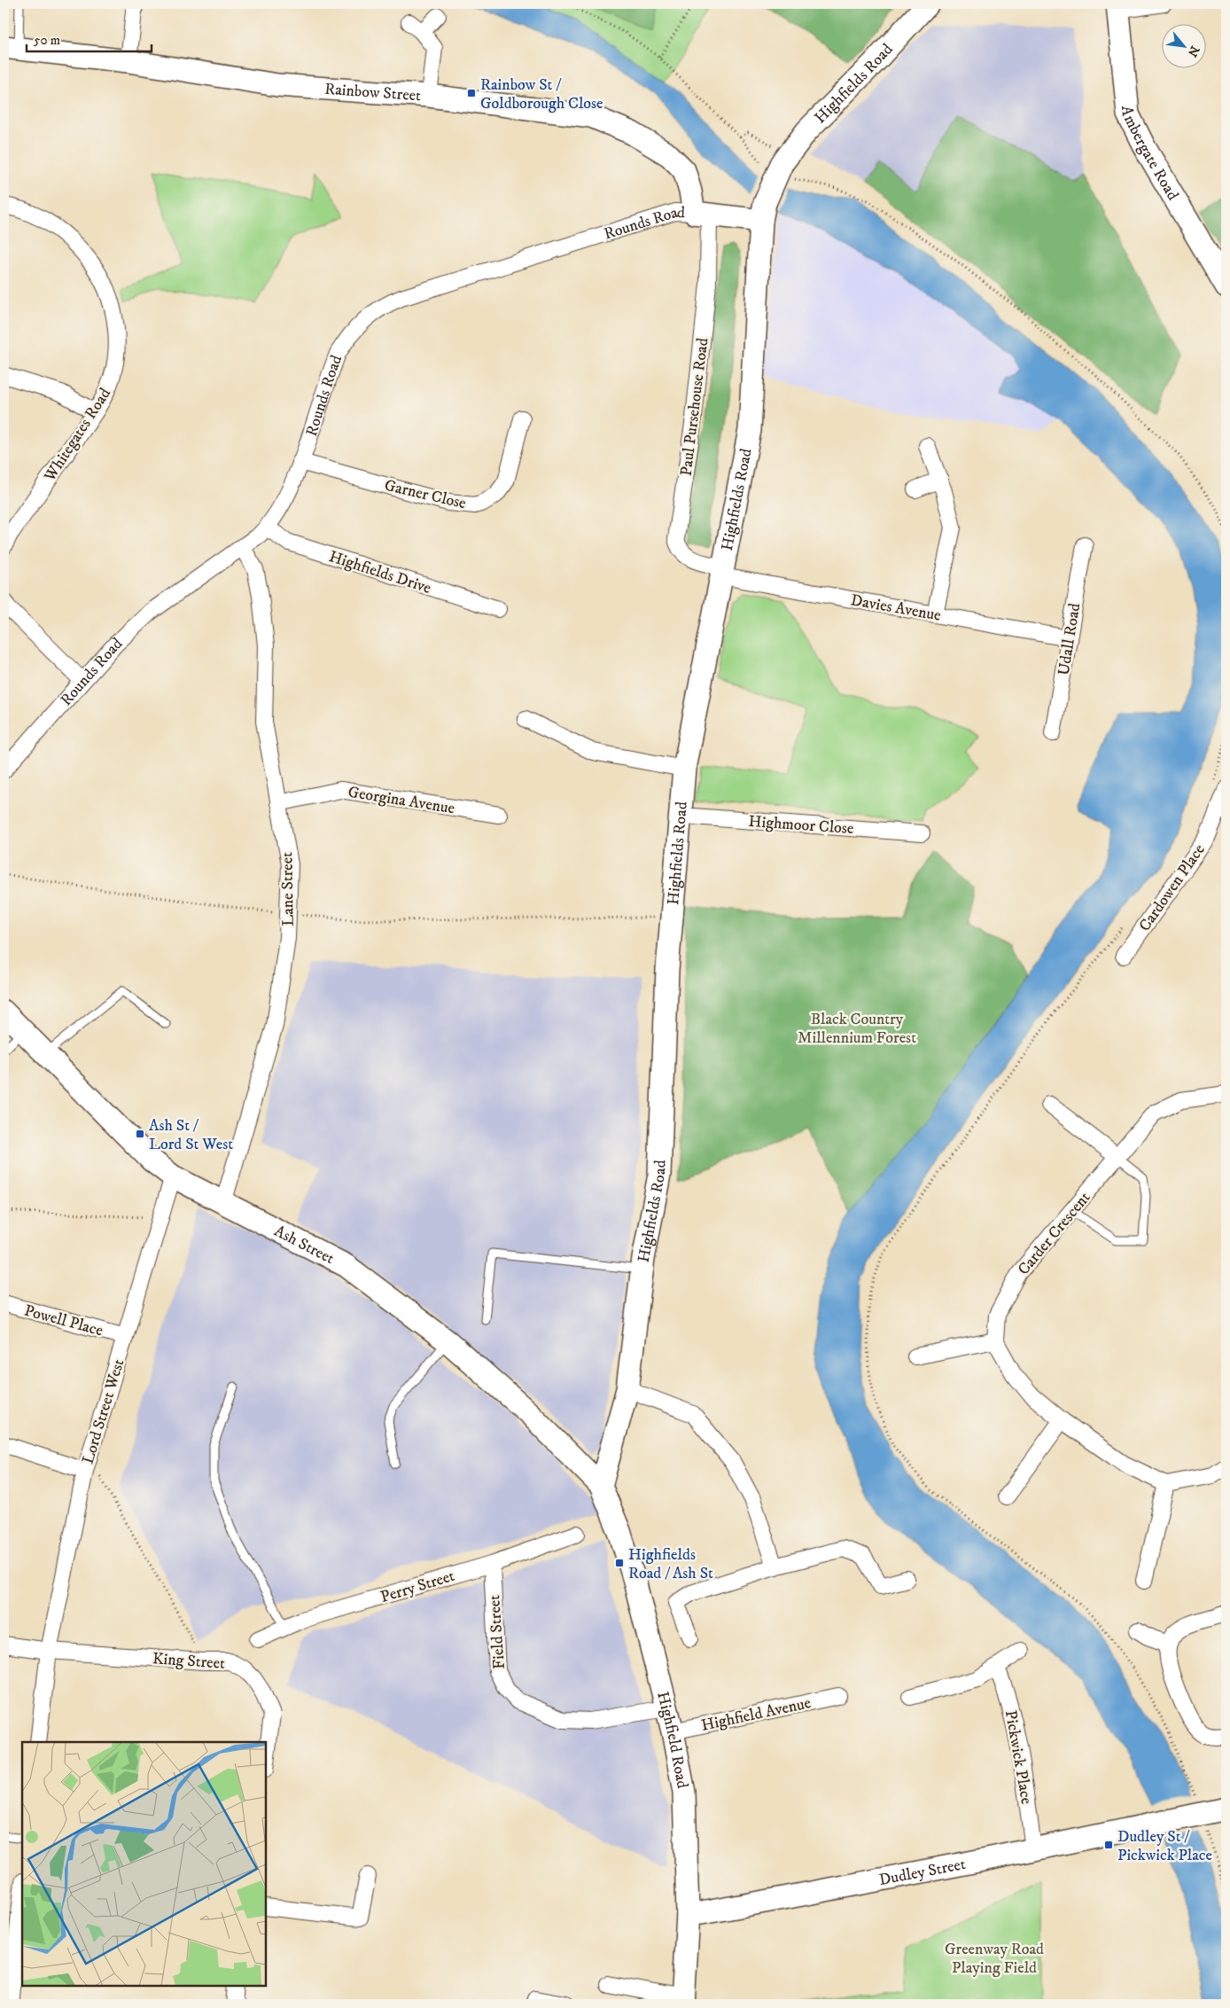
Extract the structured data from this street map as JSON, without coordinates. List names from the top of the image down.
{
  "streets": {
    "street": [
      "Highfields Road",
      "Rainbow Street",
      "Ambergate Road",
      "Rounds Road",
      "Paul Pursehouse Road",
      "Whitegates Road",
      "Garner Close",
      "Highfields Drive",
      "Davies Avenue",
      "Udall Road",
      "Georgina Avenue",
      "Highmoor Close",
      "Cardowen Place",
      "Lane Street",
      "Carder Crescent",
      "Ash Street",
      "Powell Place",
      "Lord Street West",
      "Perry Street",
      "Field Street",
      "King Street",
      "Highfield Avenue",
      "Highfield Road",
      "Pickwick Place",
      "Dudley Street"
    ]
  },
  "crossings": [
    ["Highfields Road", "Rounds Road"],
    ["Highfields Road", "Paul Pursehouse Road"],
    ["Highfields Road", "Davies Avenue"],
    ["Highfields Road", "Highmoor Close"],
    ["Highfields Road", "Ash Street"],
    ["Highfields Road", "Highfield Road"],
    ["Rainbow Street", "Rounds Road"],
    ["Rainbow Street", "Paul Pursehouse Road"],
    ["Rounds Road", "Paul Pursehouse Road"],
    ["Rounds Road", "Garner Close"],
    ["Rounds Road", "Highfields Drive"],
    ["Rounds Road", "Lane Street"],
    ["Paul Pursehouse Road", "Davies Avenue"],
    ["Davies Avenue", "Udall Road"],
    ["Georgina Avenue", "Lane Street"],
    ["Lane Street", "Ash Street"],
    ["Ash Street", "Lord Street West"],
    ["Ash Street", "Highfield Road"],
    ["Powell Place", "Lord Street West"],
    ["Lord Street West", "King Street"],
    ["Perry Street", "Field Street"],
    ["Field Street", "Highfield Road"],
    ["Highfield Avenue", "Highfield Road"],
    ["Highfield Road", "Dudley Street"],
    ["Pickwick Place", "Dudley Street"]
  ],
  "parks": ["Black Country Millennium Forest", "Greenway Road Playing Field"],
  "places": {
    "transit": [
      "Rainbow St / Goldborough Close",
      "Ash St / Lord St West",
      "Highfields Road / Ash St",
      "Dudley St / Pickwick Place"
    ]
  },
  "scale_bar": "50 m",
  "north": "bottom right"
}
